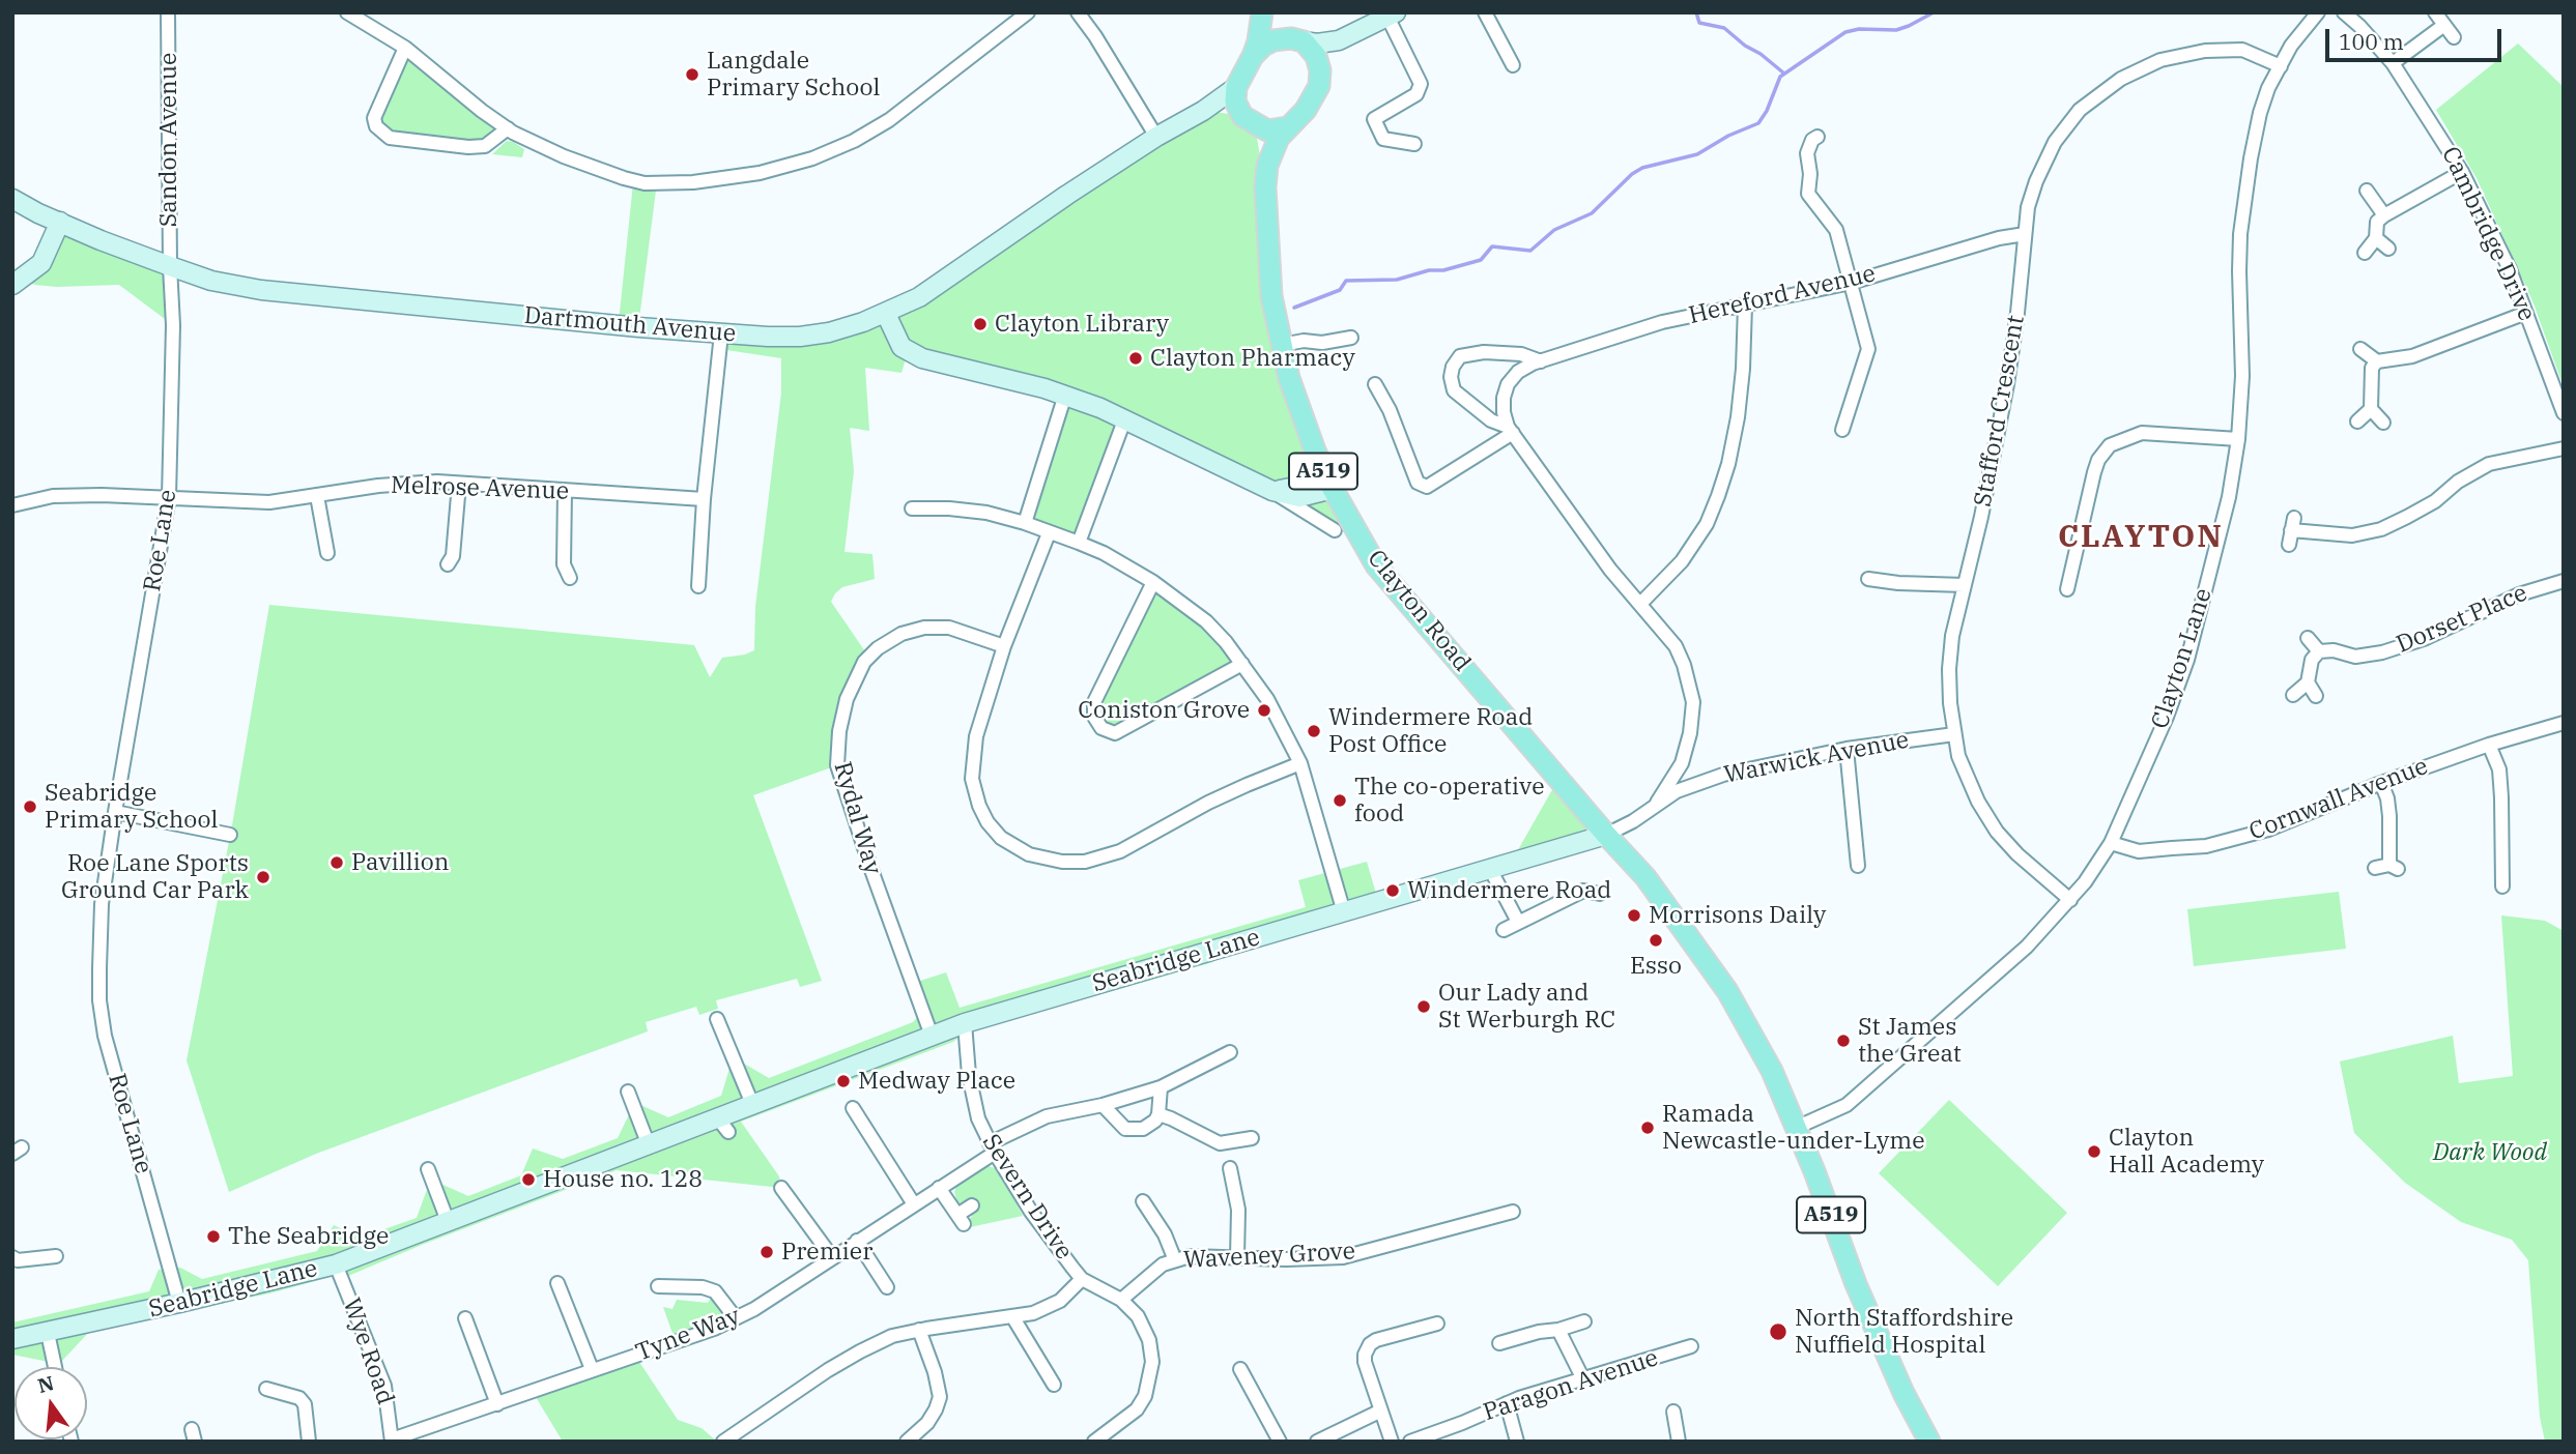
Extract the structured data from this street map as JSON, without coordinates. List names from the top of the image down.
{
  "streets": {
    "main road": ["A519", "Clayton Road"],
    "street": [
      "Sandon Avenue",
      "Cambridge Drive",
      "Hereford Avenue",
      "Dartmouth Avenue",
      "Stafford Crescent",
      "Melrose Avenue",
      "Roe Lane",
      "Dorset Place",
      "Clayton Lane",
      "Warwick Avenue",
      "Cornwall Avenue",
      "Rydal Way",
      "Seabridge Lane",
      "Severn Drive",
      "Waveney Grove",
      "Tyne Way",
      "Wye Road",
      "Paragon Avenue"
    ]
  },
  "crossings": [
    ["Sandon Avenue", "Dartmouth Avenue"],
    ["Sandon Avenue", "Roe Lane"],
    ["Hereford Avenue", "Stafford Crescent"],
    ["Dartmouth Avenue", "A519"],
    ["Dartmouth Avenue", "Roe Lane"],
    ["Dartmouth Avenue", "Clayton Road"],
    ["Stafford Crescent", "Clayton Lane"],
    ["Stafford Crescent", "Warwick Avenue"],
    ["A519", "Clayton Road"],
    ["Melrose Avenue", "Roe Lane"],
    ["Roe Lane", "Seabridge Lane"],
    ["Clayton Road", "Clayton Lane"],
    ["Clayton Road", "Warwick Avenue"],
    ["Clayton Road", "Seabridge Lane"],
    ["Clayton Lane", "Cornwall Avenue"],
    ["Warwick Avenue", "Seabridge Lane"],
    ["Rydal Way", "Seabridge Lane"],
    ["Seabridge Lane", "Severn Drive"],
    ["Seabridge Lane", "Wye Road"],
    ["Severn Drive", "Waveney Grove"],
    ["Severn Drive", "Tyne Way"],
    ["Tyne Way", "Wye Road"]
  ],
  "districts": ["CLAYTON"],
  "parks": ["Dark Wood"],
  "places": [
    "Langdale Primary School",
    "Clayton Library",
    "Clayton Pharmacy",
    "Coniston Grove",
    "Windermere Road Post Office",
    "The co-operative food",
    "Seabridge Primary School",
    "Pavillion",
    "Roe Lane Sports Ground Car Park",
    "Windermere Road",
    "Morrisons Daily",
    "Esso",
    "Our Lady and St Werburgh RC",
    "St James the Great",
    "Medway Place",
    "Ramada Newcastle-under-Lyme",
    "Clayton Hall Academy",
    "House no. 128",
    "The Seabridge",
    "Premier",
    "North Staffordshire Nuffield Hospital"
  ],
  "scale_bar": "100 m",
  "north": "top"
}
